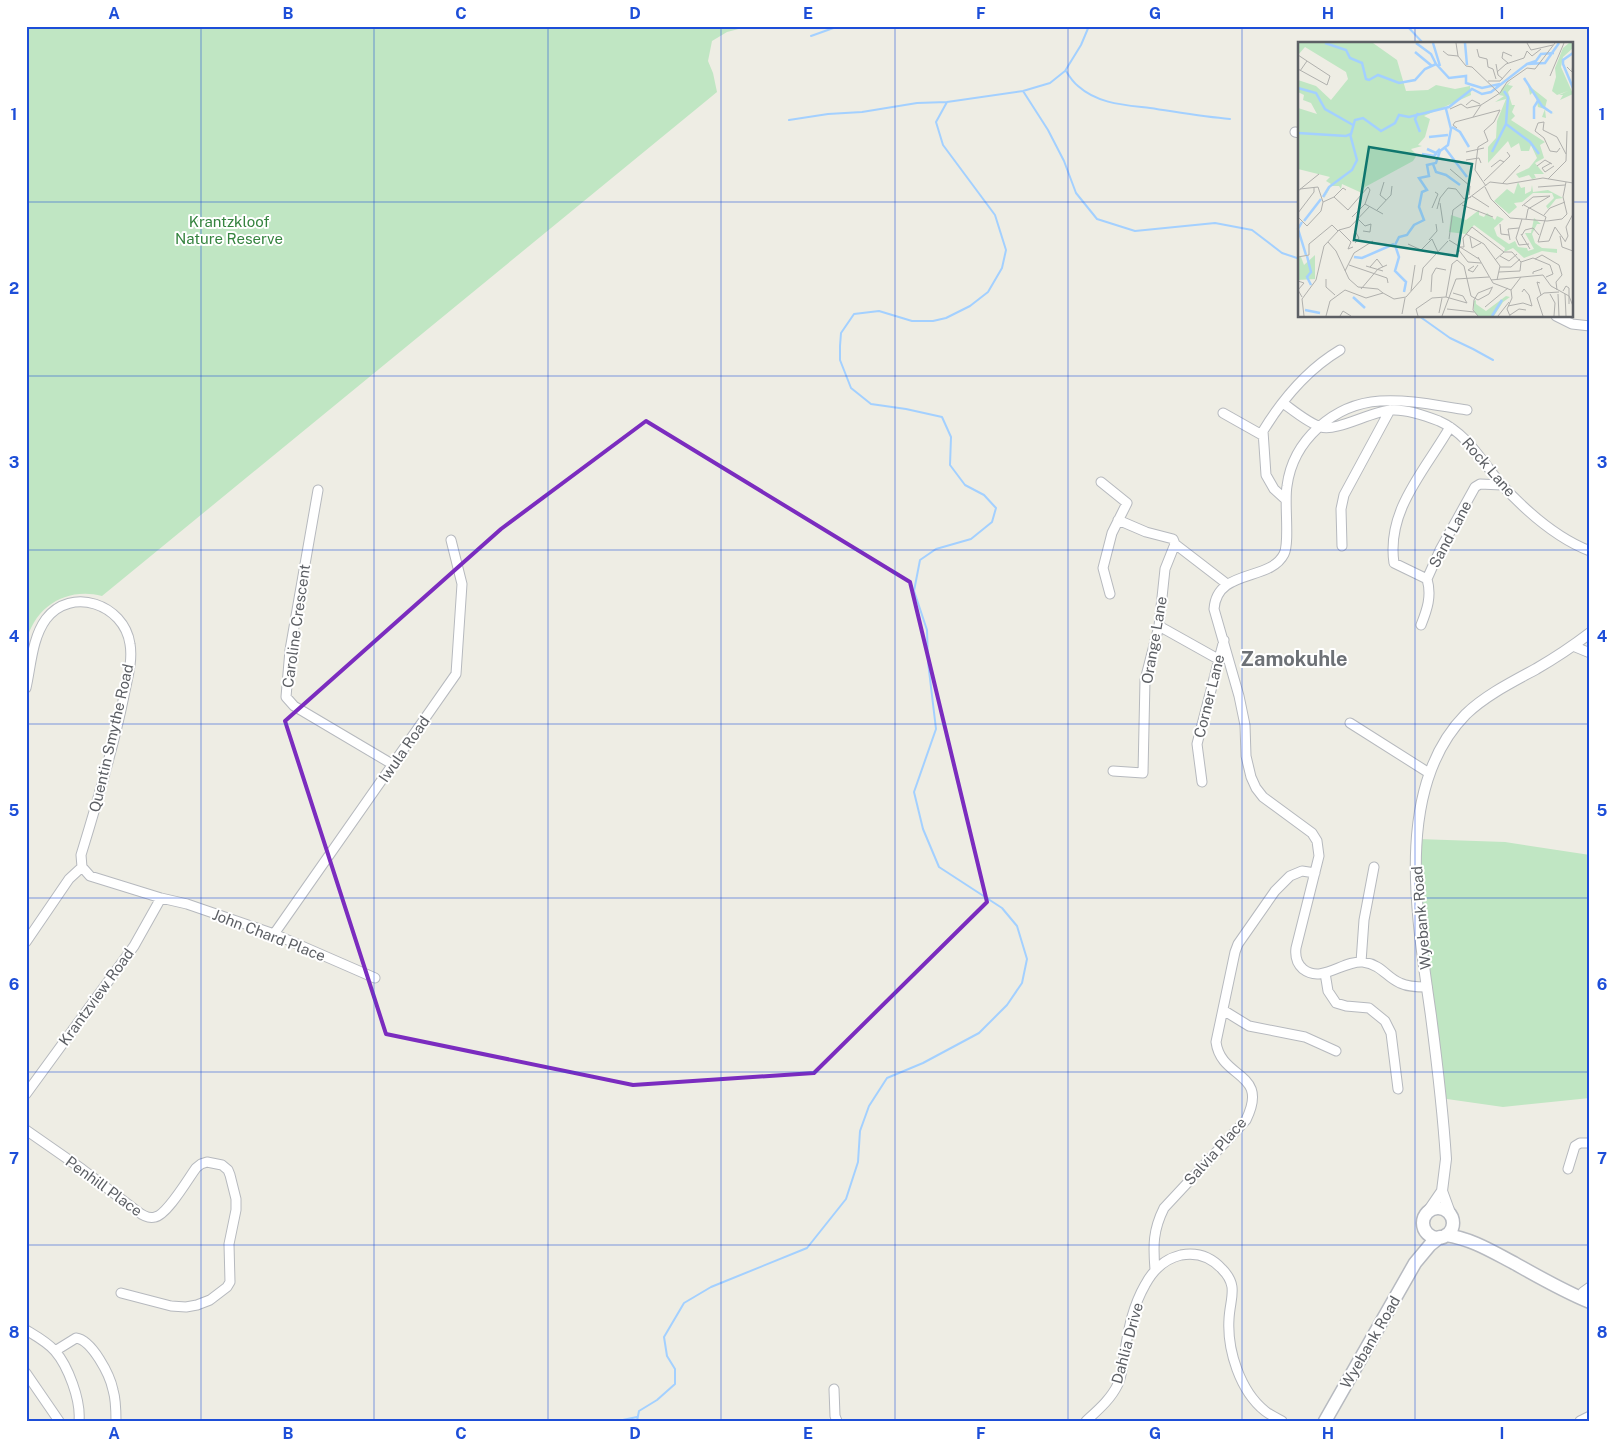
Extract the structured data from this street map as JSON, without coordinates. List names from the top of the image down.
{
  "streets": {
    "main road": ["Wyebank Road"],
    "street": [
      "Rock Lane",
      "Sand Lane",
      "Caroline Crescent",
      "Orange Lane",
      "Corner Lane",
      "Quentin Smythe Road",
      "Iwula Road",
      "John Chard Place",
      "Krantzview Road",
      "Salvia Place",
      "Penhill Place",
      "Dahlia Drive"
    ]
  },
  "crossings": [
    ["Rock Lane", "Sand Lane"],
    ["Caroline Crescent", "Iwula Road"],
    ["Iwula Road", "John Chard Place"],
    ["John Chard Place", "Krantzview Road"],
    ["Salvia Place", "Dahlia Drive"]
  ],
  "districts": ["Zamokuhle"],
  "parks": ["Krantzkloof Nature Reserve"],
  "grid": {
    "columns": [
      "A",
      "B",
      "C",
      "D",
      "E",
      "F",
      "G",
      "H",
      "I"
    ],
    "rows": [
      "1",
      "2",
      "3",
      "4",
      "5",
      "6",
      "7",
      "8"
    ]
  }
}
